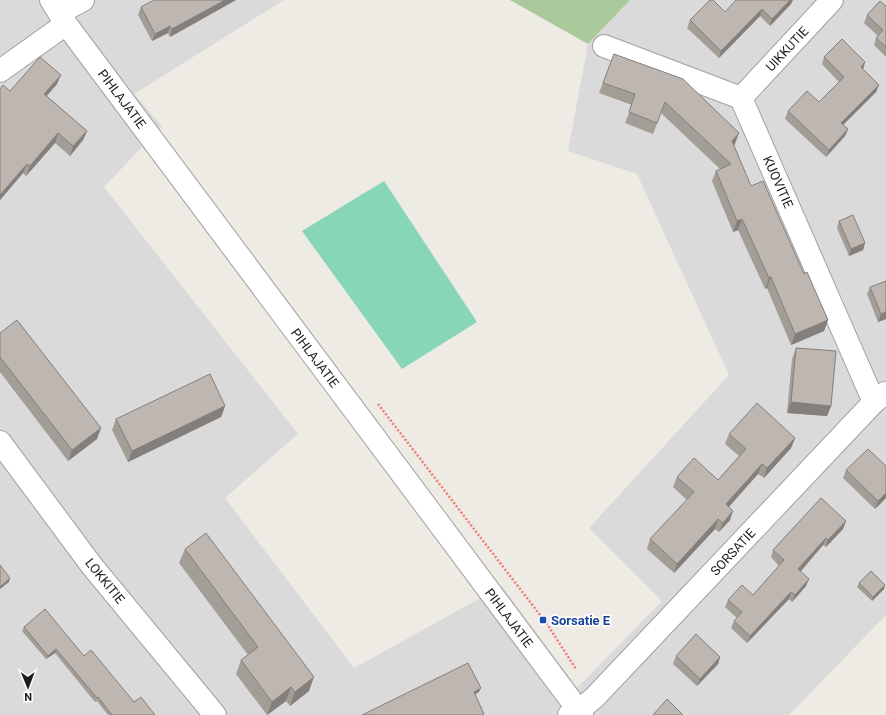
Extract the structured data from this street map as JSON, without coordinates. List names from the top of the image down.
{
  "streets": {
    "street": [
      "UIKKUTIE",
      "PIHLAJATIE",
      "KUOVITIE",
      "SORSATIE",
      "LOKKITIE"
    ]
  },
  "crossings": [
    ["UIKKUTIE", "KUOVITIE"],
    ["PIHLAJATIE", "SORSATIE"],
    ["KUOVITIE", "SORSATIE"]
  ],
  "places": {
    "transit": ["Sorsatie E"]
  },
  "north": "bottom"
}
